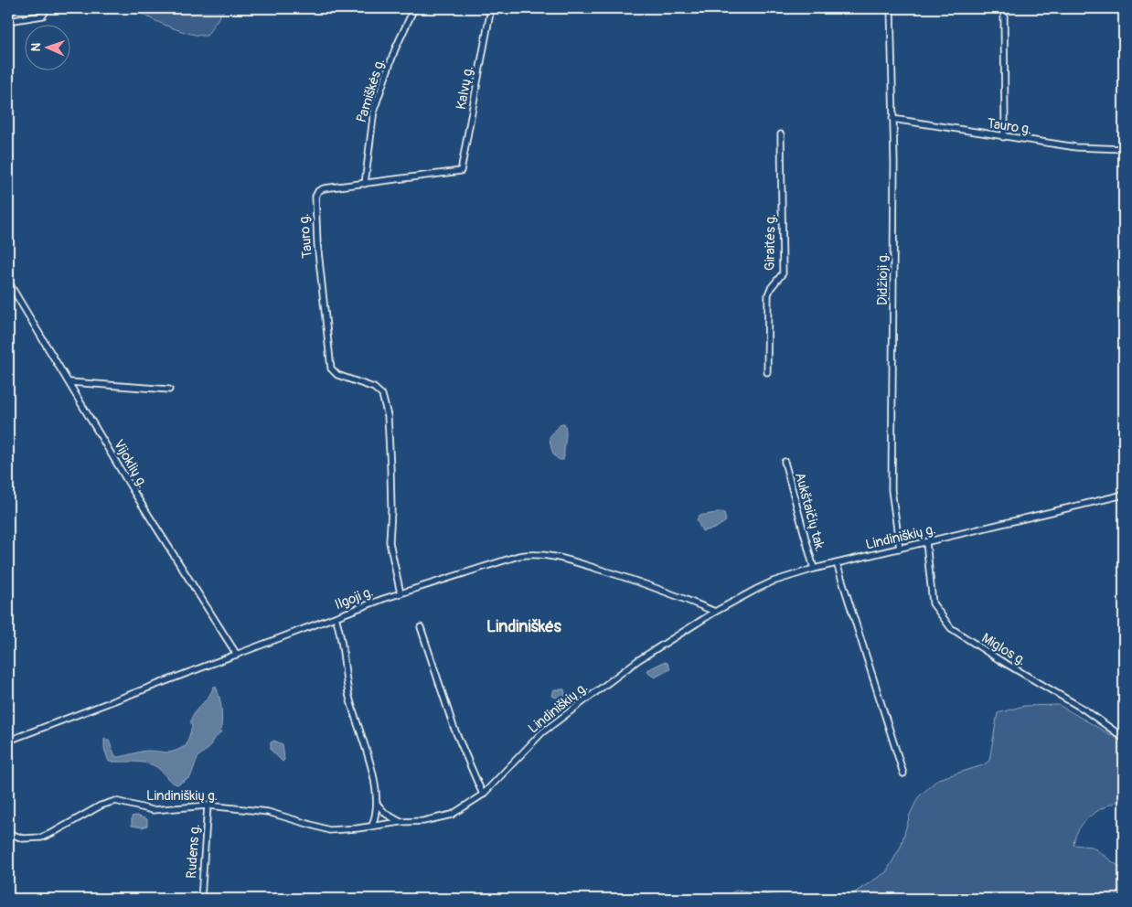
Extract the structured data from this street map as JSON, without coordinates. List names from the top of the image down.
{
  "streets": {
    "street": [
      "Kalvų g.",
      "Pamiškės g.",
      "Tauro g.",
      "Giraitės g.",
      "Didžioji g.",
      "Vijoklių g.",
      "Aukštaičių tak.",
      "Lindiniškių g.",
      "Ilgoji g.",
      "Miglos g.",
      "Rudens g."
    ]
  },
  "crossings": [
    ["Kalvų g.", "Tauro g."],
    ["Pamiškės g.", "Tauro g."],
    ["Tauro g.", "Didžioji g."],
    ["Tauro g.", "Ilgoji g."],
    ["Didžioji g.", "Lindiniškių g."],
    ["Vijoklių g.", "Ilgoji g."],
    ["Aukštaičių tak.", "Lindiniškių g."],
    ["Lindiniškių g.", "Ilgoji g."],
    ["Lindiniškių g.", "Miglos g."],
    ["Lindiniškių g.", "Rudens g."]
  ],
  "districts": ["Lindiniškės"],
  "north": "left"
}
